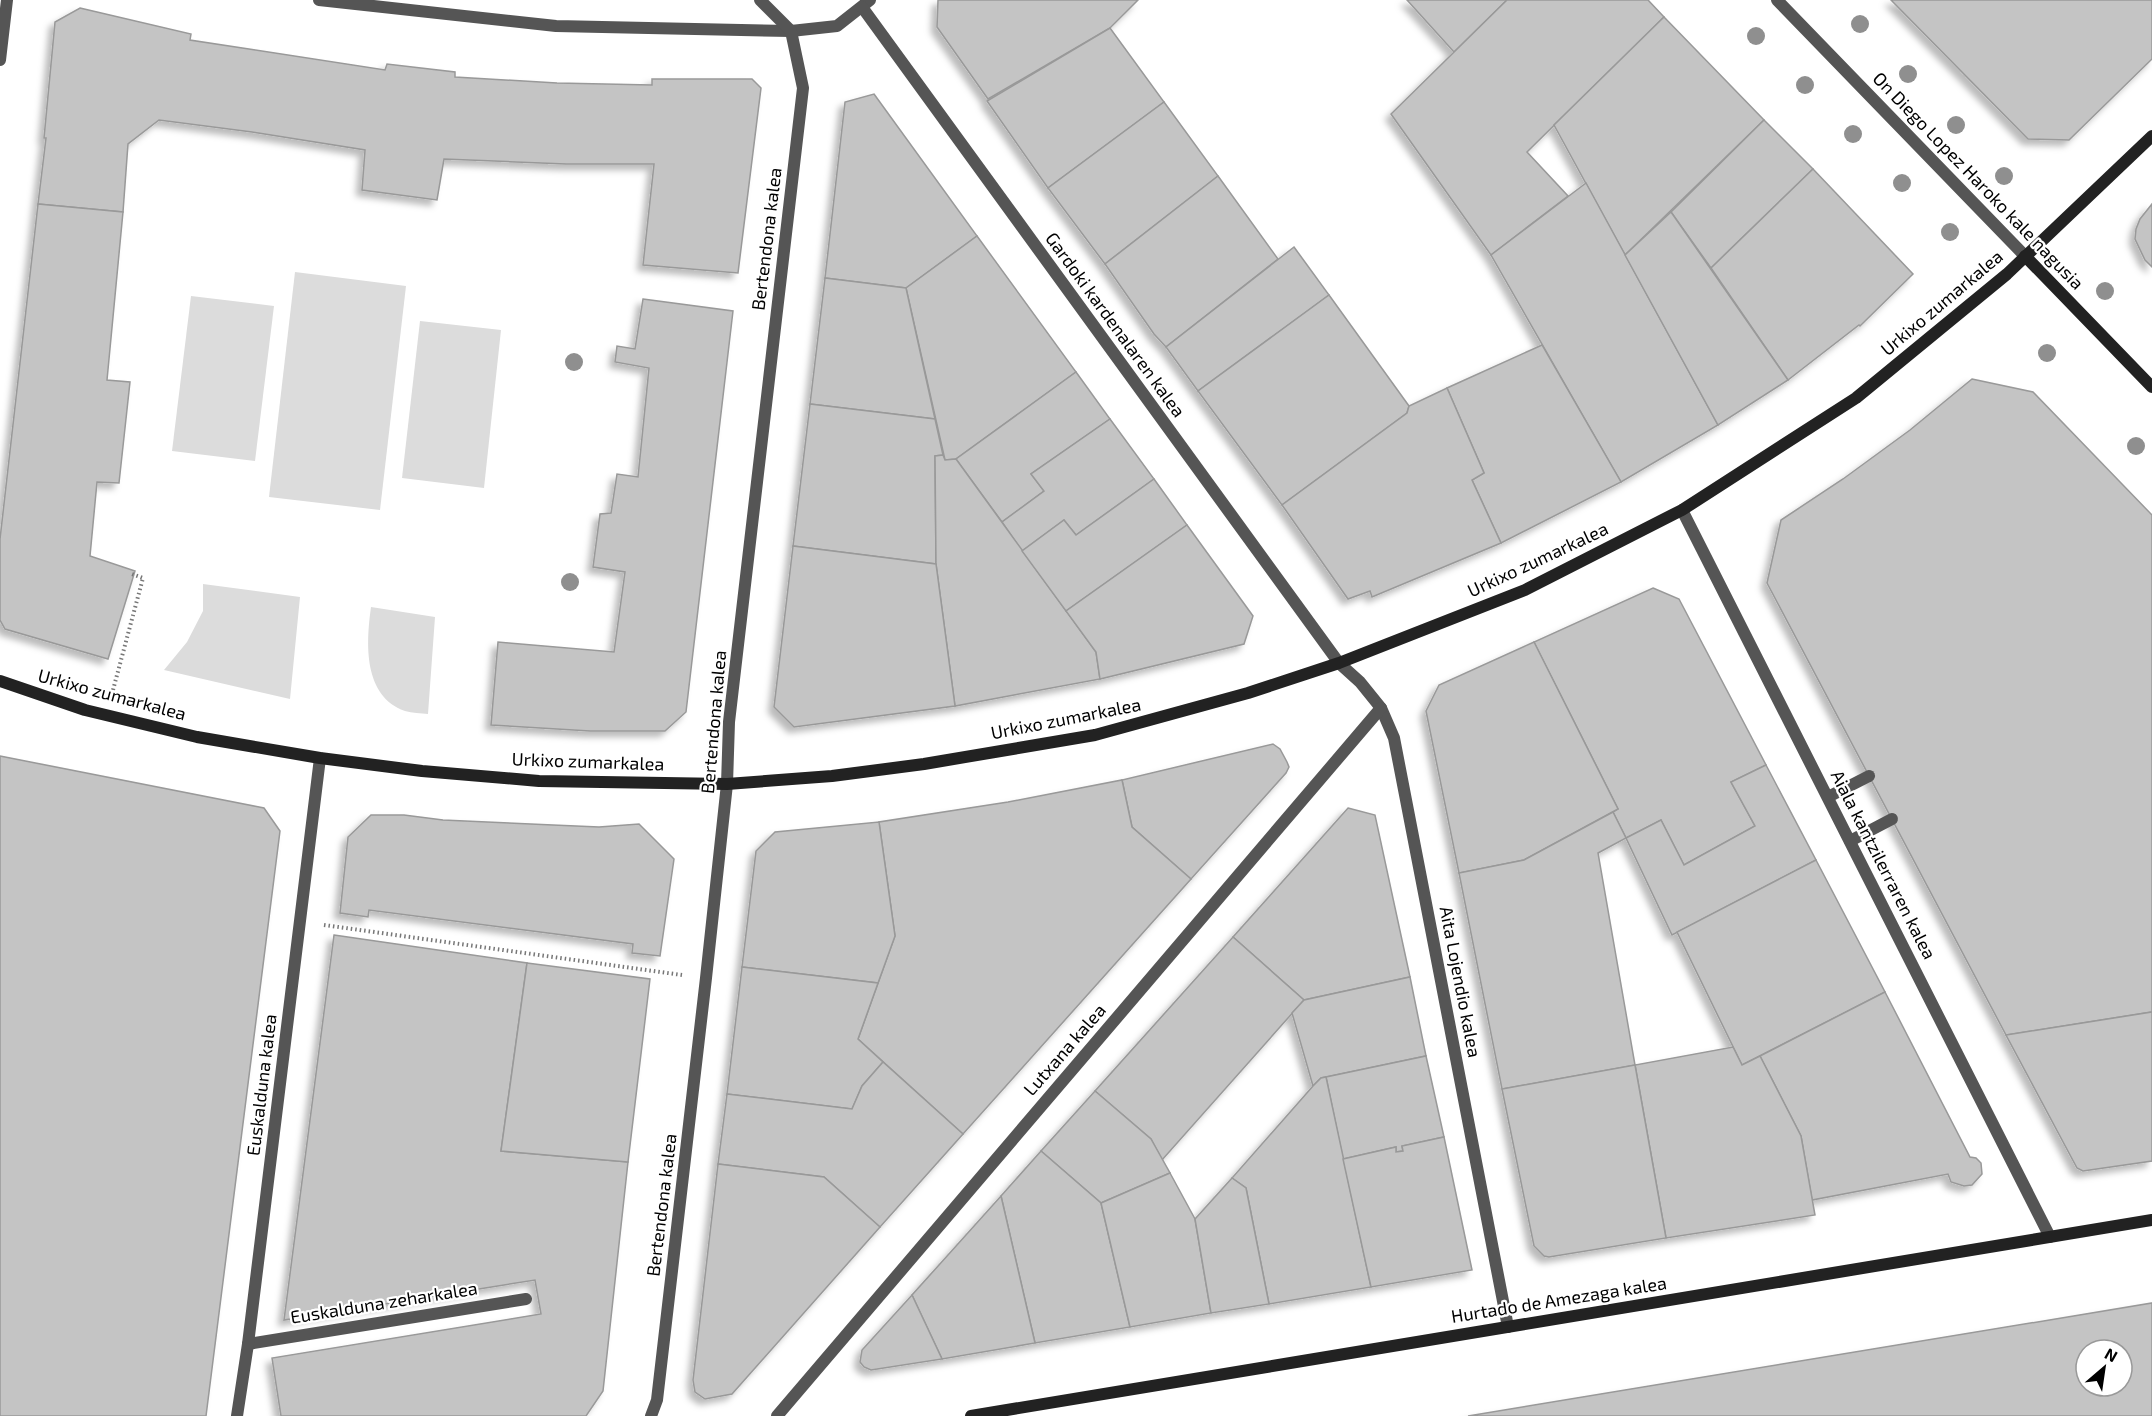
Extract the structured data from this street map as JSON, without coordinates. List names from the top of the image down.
{
  "streets": {
    "main road": ["On Diego Lopez Haroko kale nagusia", "Urkixo zumarkalea", "Hurtado de Amezaga kalea"],
    "street": [
      "Bertendona kalea",
      "Gardoki kardenalaren kalea",
      "Aiala kantzilerraren kalea",
      "Aita Lojendio kalea",
      "Lutxana kalea",
      "Euskalduna kalea",
      "Euskalduna zeharkalea"
    ]
  },
  "crossings": [
    ["On Diego Lopez Haroko kale nagusia", "Urkixo zumarkalea"],
    ["Bertendona kalea", "Urkixo zumarkalea"],
    ["Urkixo zumarkalea", "Gardoki kardenalaren kalea"],
    ["Urkixo zumarkalea", "Aiala kantzilerraren kalea"],
    ["Urkixo zumarkalea", "Aita Lojendio kalea"],
    ["Urkixo zumarkalea", "Euskalduna kalea"],
    ["Gardoki kardenalaren kalea", "Aita Lojendio kalea"],
    ["Aiala kantzilerraren kalea", "Hurtado de Amezaga kalea"],
    ["Aita Lojendio kalea", "Lutxana kalea"],
    ["Aita Lojendio kalea", "Hurtado de Amezaga kalea"],
    ["Euskalduna kalea", "Euskalduna zeharkalea"]
  ],
  "north": "top right"
}
